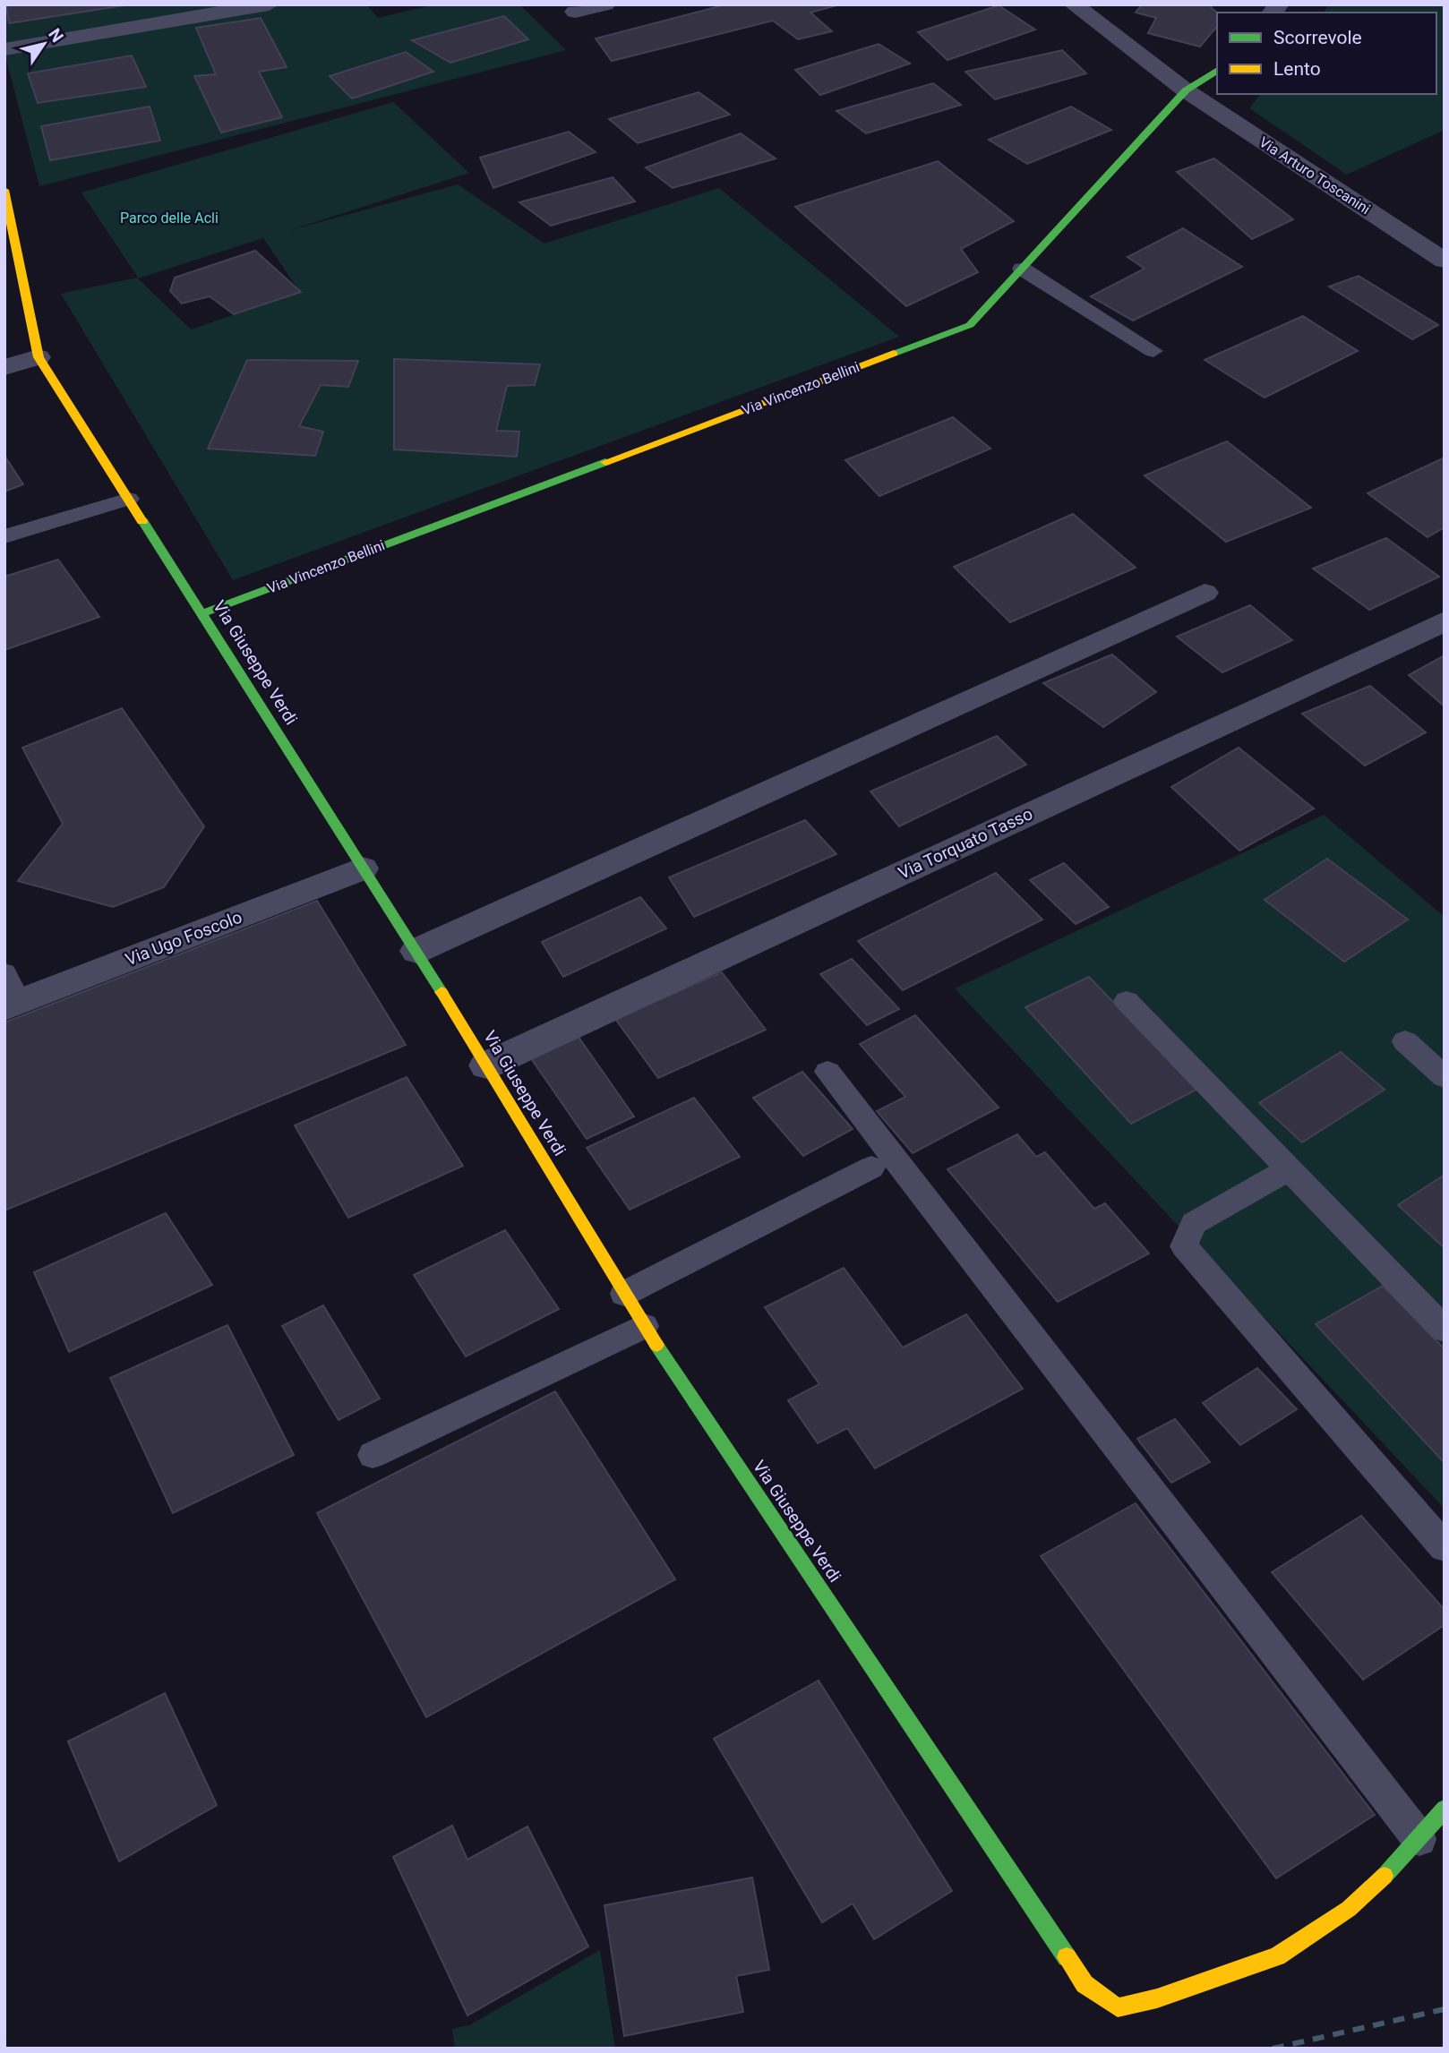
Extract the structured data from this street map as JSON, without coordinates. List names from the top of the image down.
{
  "streets": {
    "street": [
      "Via Arturo Toscanini",
      "Via Vincenzo Bellini",
      "Via Giuseppe Verdi",
      "Via Torquato Tasso",
      "Via Ugo Foscolo"
    ]
  },
  "crossings": [
    ["Via Arturo Toscanini", "Via Vincenzo Bellini"],
    ["Via Vincenzo Bellini", "Via Giuseppe Verdi"],
    ["Via Giuseppe Verdi", "Via Torquato Tasso"],
    ["Via Giuseppe Verdi", "Via Ugo Foscolo"]
  ],
  "parks": ["Parco delle Acli"],
  "legend": ["Scorrevole", "Lento"],
  "north": "top right"
}
